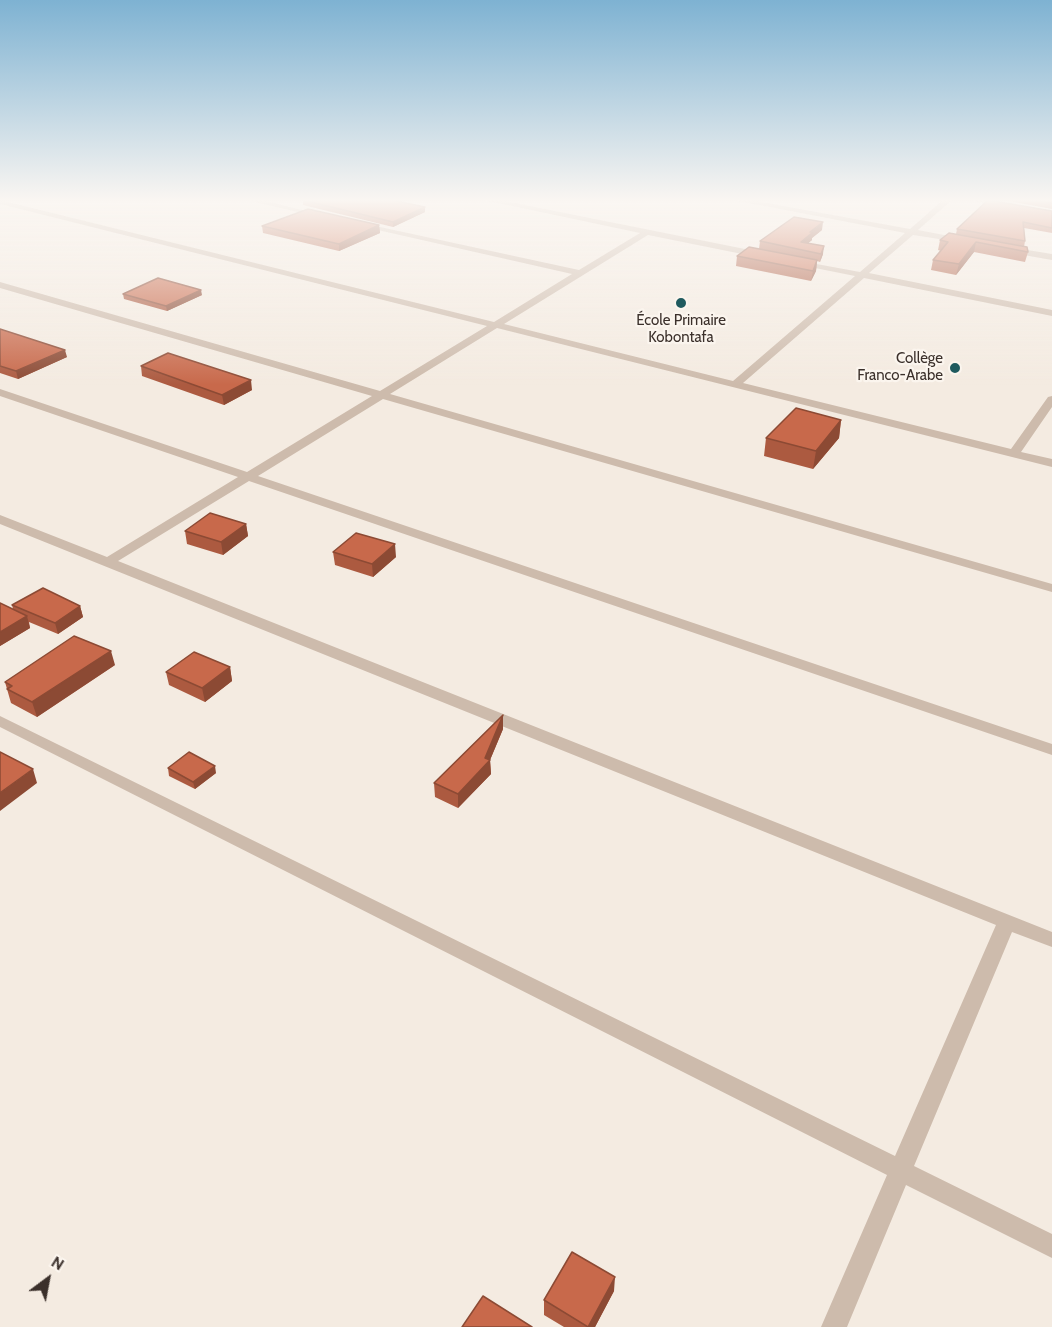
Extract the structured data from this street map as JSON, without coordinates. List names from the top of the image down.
{
  "places": ["École Primaire Kobontafa", "Collège Franco-Arabe"],
  "north": "top right"
}
